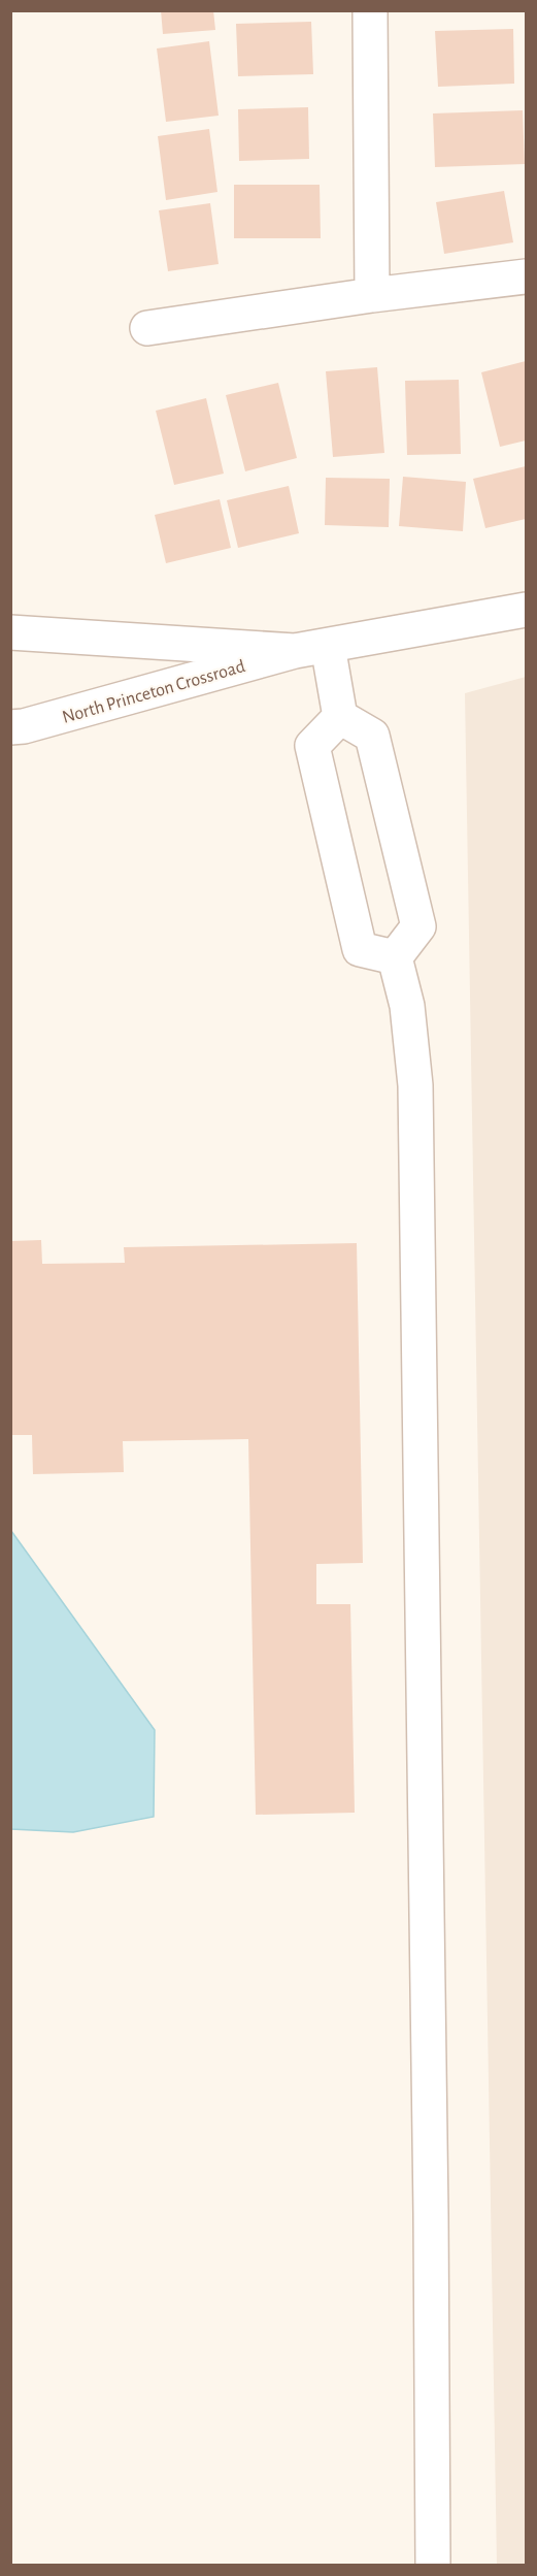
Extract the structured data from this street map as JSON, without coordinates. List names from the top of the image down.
{
  "streets": {
    "street": ["North Princeton Crossroad"]
  }
}
